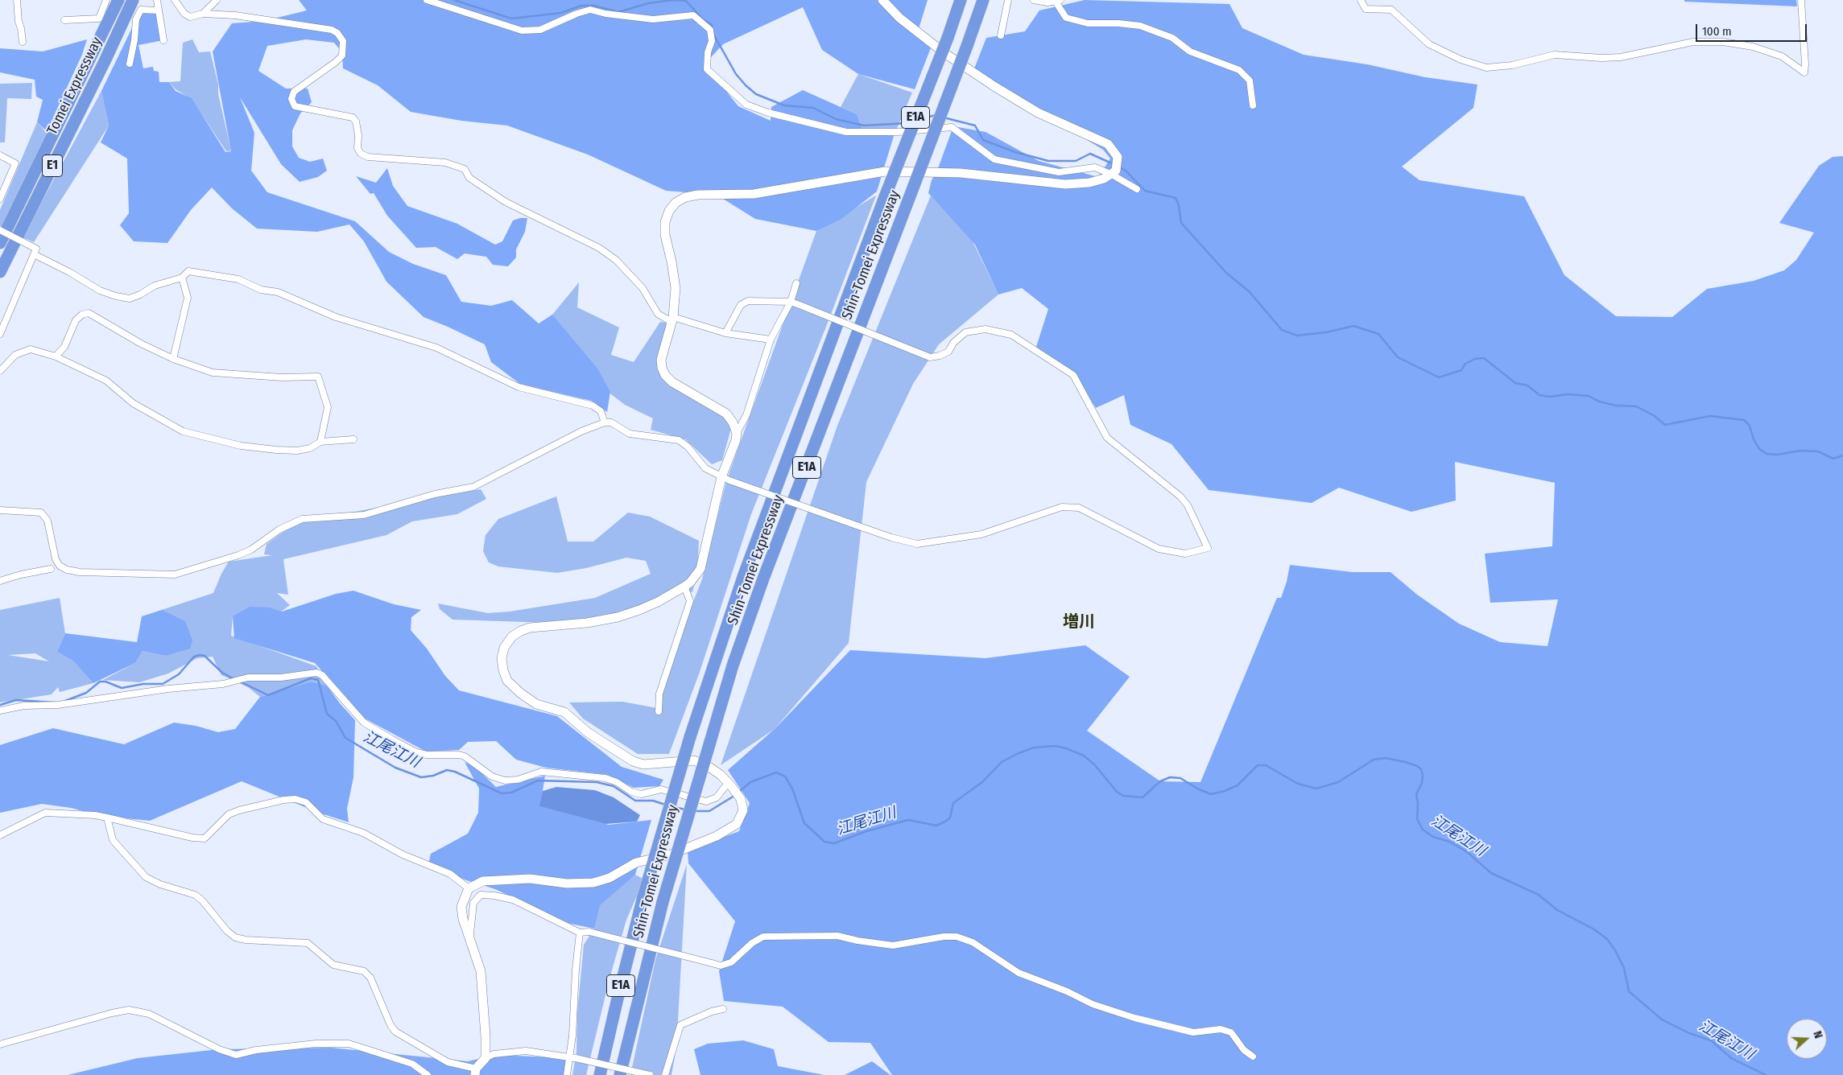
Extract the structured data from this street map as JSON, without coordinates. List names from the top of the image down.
{
  "streets": {
    "highway": [
      "Tomei Expressway",
      "E1A",
      "E1",
      "Shin-Tomei Expressway"
    ]
  },
  "districts": ["増川"],
  "water": ["江尾江川"],
  "scale_bar": "100 m",
  "north": "right"
}
